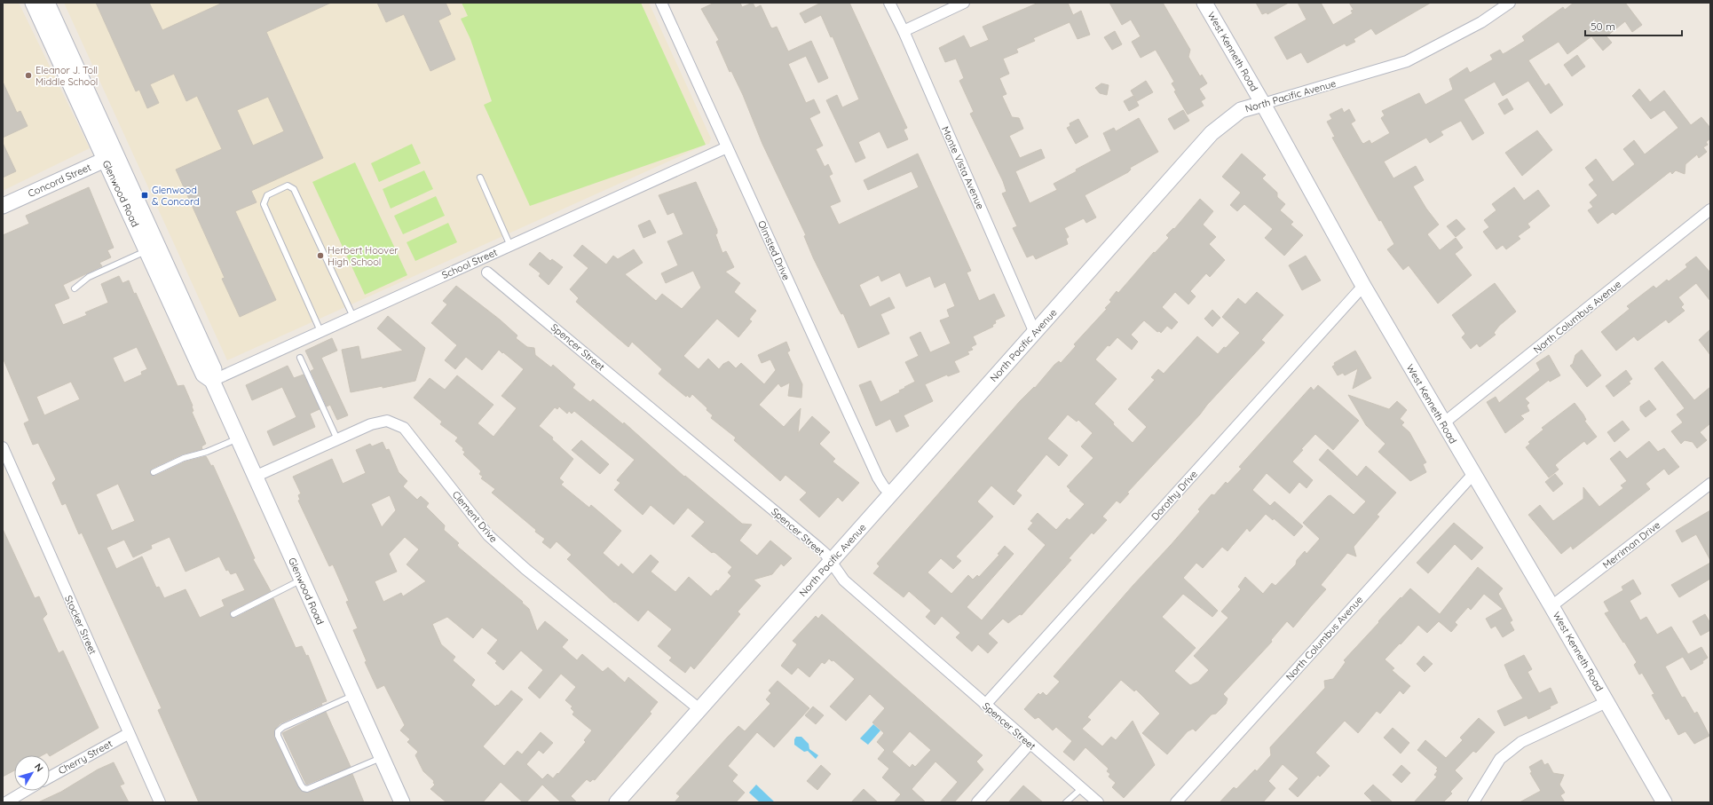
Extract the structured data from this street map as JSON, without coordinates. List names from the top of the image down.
{
  "streets": {
    "street": [
      "West Kenneth Road",
      "North Pacific Avenue",
      "Monte Vista Avenue",
      "Concord Street",
      "Glenwood Road",
      "Olmsted Drive",
      "School Street",
      "North Columbus Avenue",
      "Spencer Street",
      "Dorothy Drive",
      "Clement Drive",
      "Merriman Drive",
      "Stocker Street",
      "Cherry Street"
    ]
  },
  "crossings": [
    ["West Kenneth Road", "North Pacific Avenue"],
    ["West Kenneth Road", "North Columbus Avenue"],
    ["West Kenneth Road", "Dorothy Drive"],
    ["West Kenneth Road", "Merriman Drive"],
    ["North Pacific Avenue", "Monte Vista Avenue"],
    ["North Pacific Avenue", "Olmsted Drive"],
    ["North Pacific Avenue", "Spencer Street"],
    ["North Pacific Avenue", "Clement Drive"],
    ["Concord Street", "Glenwood Road"],
    ["Glenwood Road", "School Street"],
    ["Glenwood Road", "Clement Drive"],
    ["Olmsted Drive", "School Street"],
    ["Spencer Street", "Dorothy Drive"],
    ["Stocker Street", "Cherry Street"]
  ],
  "places": {
    "other": ["Eleanor J. Toll Middle School", "Herbert Hoover High School"],
    "transit": ["Glenwood & Concord"]
  },
  "scale_bar": "50 m",
  "north": "top right"
}
